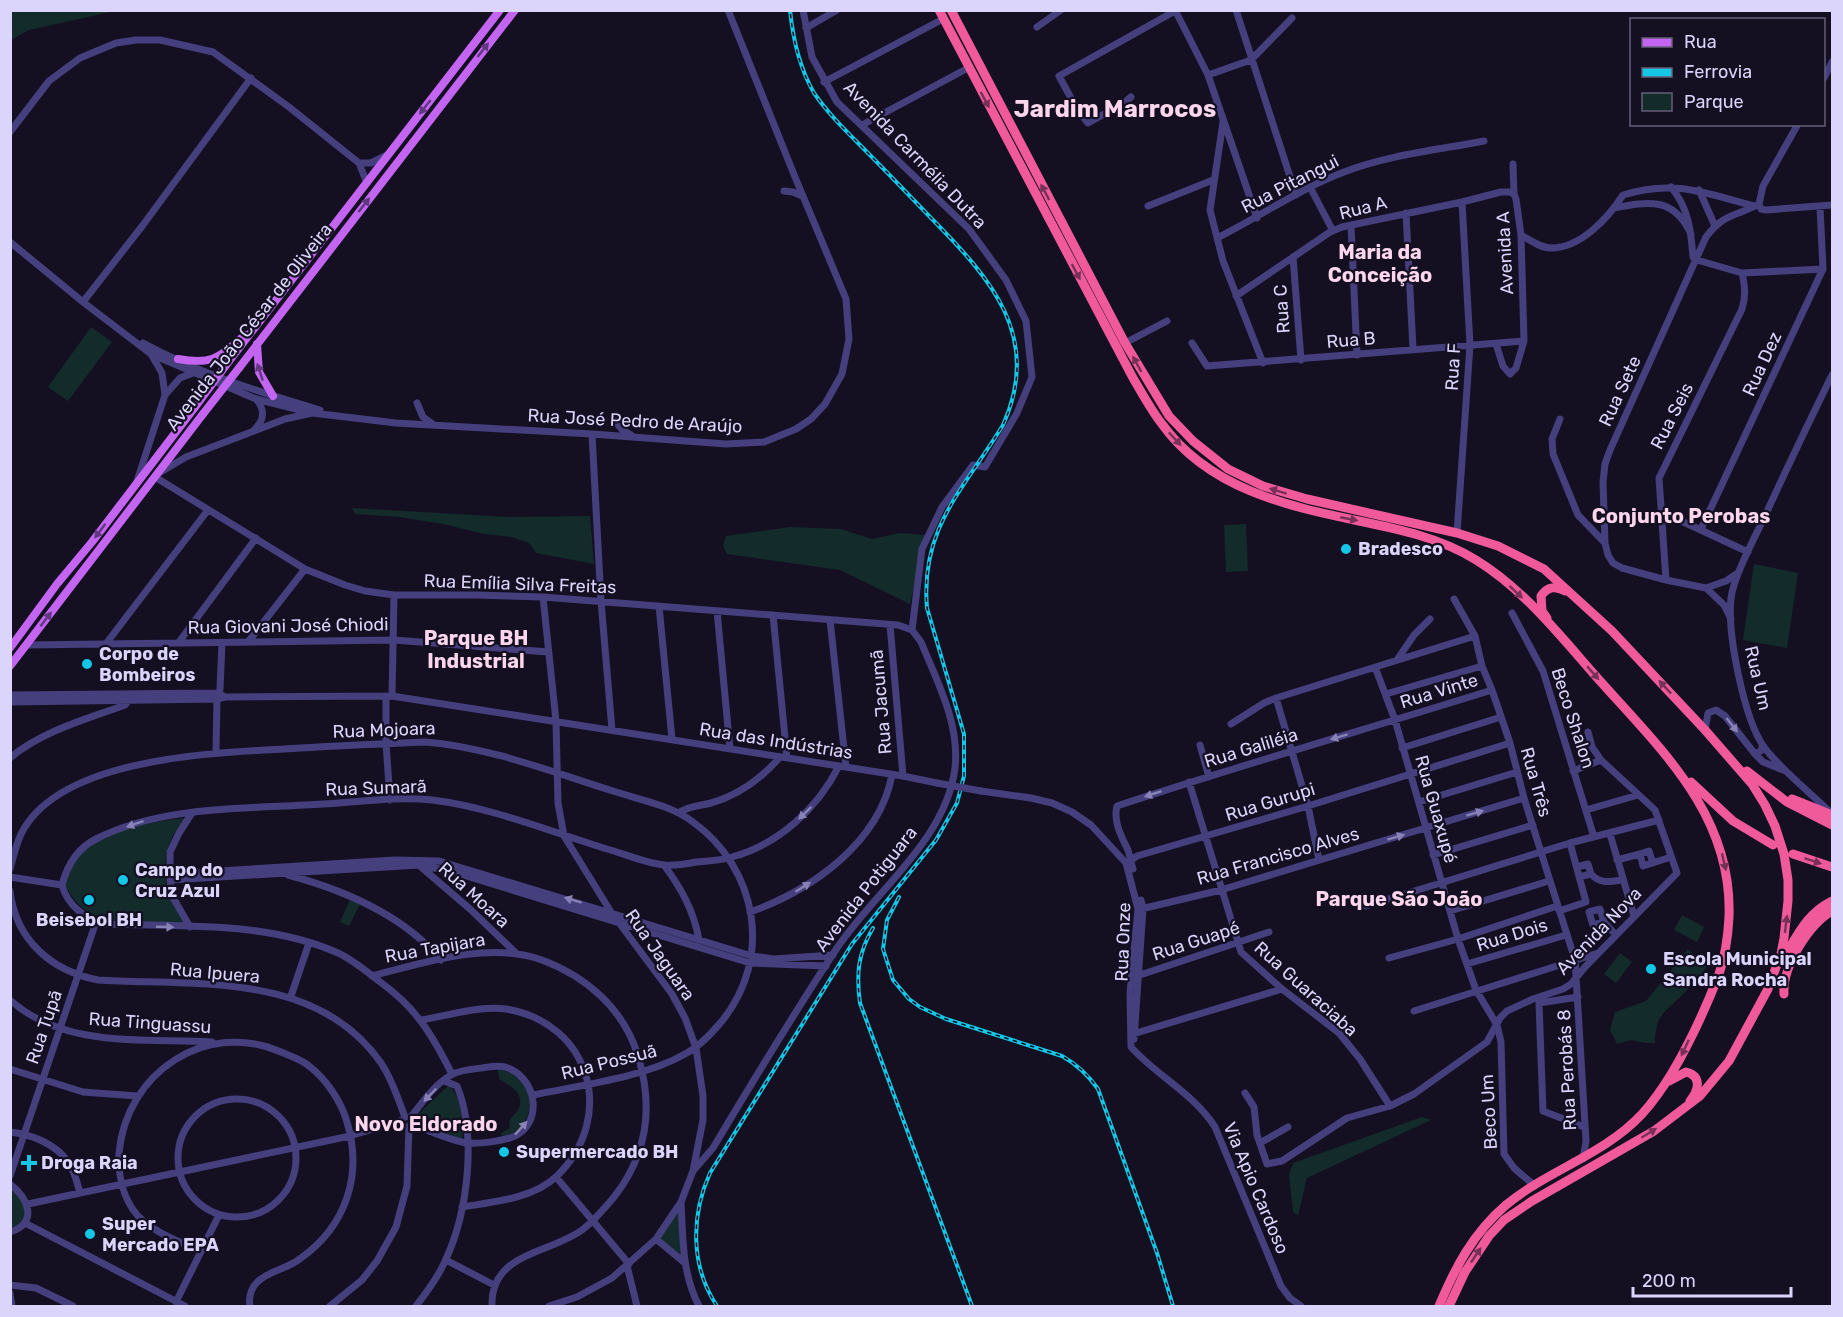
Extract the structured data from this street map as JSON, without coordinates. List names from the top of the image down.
{
  "streets": {
    "main road": ["Avenida João César de Oliveira"],
    "street": [
      "Avenida Carmélia Dutra",
      "Rua Pitangui",
      "Rua A",
      "Avenida A",
      "Rua C",
      "Rua B",
      "Rua Dez",
      "Rua F",
      "Rua Sete",
      "Rua Seis",
      "Rua José Pedro de Araújo",
      "Rua Emília Silva Freitas",
      "Rua Giovani José Chiodi",
      "Rua Um",
      "Rua Vinte",
      "Rua Jacumã",
      "Beco Shalon",
      "Rua Mojoara",
      "Rua das Indústrias",
      "Rua Galiléia",
      "Rua Três",
      "Rua Sumarã",
      "Rua Gurupi",
      "Rua Guaxupé",
      "Rua Francisco Alves",
      "Avenida Potiguara",
      "Rua Moara",
      "Avenida Nova",
      "Rua Dois",
      "Rua Guapé",
      "Rua Tapijara",
      "Rua Jaguara",
      "Rua Ipuera",
      "Rua Guaraciaba",
      "Rua Tinguassu",
      "Rua Tupã",
      "Rua Possuã",
      "Rua Perobás 8",
      "Beco Um",
      "Via Apio Cardoso"
    ]
  },
  "crossings": [
    ["Avenida Carmélia Dutra", "Rua Emília Silva Freitas"],
    ["Avenida Carmélia Dutra", "Avenida Potiguara"],
    ["Rua A", "Avenida A"],
    ["Rua A", "Rua C"],
    ["Rua A", "Rua F"],
    ["Avenida A", "Rua B"],
    ["Rua C", "Rua B"],
    ["Avenida João César de Oliveira", "Rua José Pedro de Araújo"],
    ["Avenida João César de Oliveira", "Rua Emília Silva Freitas"],
    ["Avenida João César de Oliveira", "Rua Giovani José Chiodi"],
    ["Rua B", "Rua F"],
    ["Rua José Pedro de Araújo", "Rua Emília Silva Freitas"],
    ["Rua Emília Silva Freitas", "Rua Jacumã"],
    ["Rua Emília Silva Freitas", "Avenida Potiguara"],
    ["Rua Emília Silva Freitas", "Rua Jaguara"],
    ["Rua Giovani José Chiodi", "Rua Jaguara"],
    ["Rua Vinte", "Rua Galiléia"],
    ["Rua Vinte", "Rua Três"],
    ["Rua Vinte", "Rua Guaxupé"],
    ["Rua Jacumã", "Rua das Indústrias"],
    ["Rua Jacumã", "Rua Possuã"],
    ["Rua Mojoara", "Rua Jaguara"],
    ["Rua Mojoara", "Rua Possuã"],
    ["Rua das Indústrias", "Rua Gurupi"],
    ["Rua das Indústrias", "Rua Francisco Alves"],
    ["Rua das Indústrias", "Rua Guapé"],
    ["Rua das Indústrias", "Rua Jaguara"],
    ["Rua das Indústrias", "Via Apio Cardoso"],
    ["Rua Galiléia", "Rua Guaxupé"],
    ["Rua Galiléia", "Rua Guaraciaba"],
    ["Rua Três", "Rua Gurupi"],
    ["Rua Três", "Rua Francisco Alves"],
    ["Rua Três", "Avenida Nova"],
    ["Rua Três", "Rua Dois"],
    ["Rua Três", "Rua Perobás 8"],
    ["Rua Sumarã", "Rua Jaguara"],
    ["Rua Gurupi", "Rua Guaxupé"],
    ["Rua Gurupi", "Rua Guaraciaba"],
    ["Rua Guaxupé", "Rua Francisco Alves"],
    ["Rua Guaxupé", "Avenida Nova"],
    ["Rua Guaxupé", "Rua Dois"],
    ["Rua Guaxupé", "Beco Um"],
    ["Rua Francisco Alves", "Rua Guaraciaba"],
    ["Avenida Potiguara", "Rua Jaguara"],
    ["Rua Moara", "Rua Tapijara"],
    ["Avenida Nova", "Rua Guaraciaba"],
    ["Avenida Nova", "Rua Perobás 8"],
    ["Avenida Nova", "Beco Um"],
    ["Rua Guapé", "Rua Guaraciaba"],
    ["Rua Tapijara", "Rua Possuã"],
    ["Rua Jaguara", "Rua Possuã"],
    ["Rua Ipuera", "Rua Tupã"],
    ["Rua Tinguassu", "Rua Tupã"]
  ],
  "districts": [
    "Jardim Marrocos",
    "Maria da Conceição",
    "Conjunto Perobas",
    "Parque BH Industrial",
    "Parque São João",
    "Novo Eldorado"
  ],
  "places": {
    "other": [
      "Bradesco",
      "Corpo de Bombeiros",
      "Campo do Cruz Azul",
      "Beisebol BH",
      "Escola Municipal Sandra Rocha",
      "Supermercado BH",
      "Super Mercado EPA"
    ],
    "health": ["Droga Raia"]
  },
  "legend": ["Rua", "Ferrovia", "Parque"],
  "scale_bar": "200 m"
}
